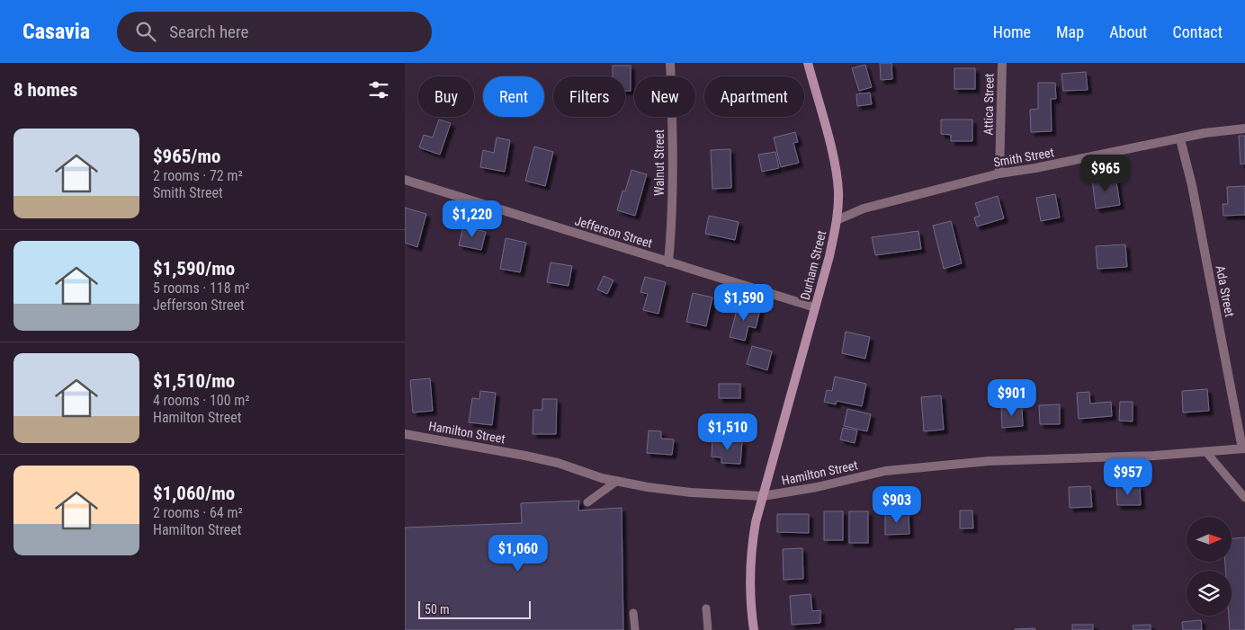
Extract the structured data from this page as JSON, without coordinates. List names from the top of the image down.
{
  "streets": {
    "street": [
      "Attica Street",
      "Smith Street",
      "Walnut Street",
      "Jefferson Street",
      "Durham Street",
      "Ada Street",
      "Hamilton Street"
    ]
  },
  "crossings": [
    ["Attica Street", "Smith Street"],
    ["Smith Street", "Durham Street"],
    ["Smith Street", "Ada Street"],
    ["Walnut Street", "Jefferson Street"],
    ["Jefferson Street", "Durham Street"],
    ["Durham Street", "Hamilton Street"],
    ["Ada Street", "Hamilton Street"]
  ],
  "scale_bar": "50 m",
  "north": "right",
  "page": {
    "header": "Casavia",
    "search": "Search here",
    "nav": [
      "Home",
      "Map",
      "About",
      "Contact"
    ],
    "heading": "8 homes",
    "chip": [
      "Buy",
      "Rent",
      "Filters",
      "New",
      "Apartment"
    ],
    "list": [
      {
        "name": "$965/mo",
        "note": "2 rooms · 72 m² · Smith Street"
      },
      {
        "name": "$1,590/mo",
        "note": "5 rooms · 118 m² · Jefferson Street"
      },
      {
        "name": "$1,510/mo",
        "note": "4 rooms · 100 m² · Hamilton Street"
      },
      {
        "name": "$1,060/mo",
        "note": "2 rooms · 64 m² · Hamilton Street"
      }
    ],
    "price": [
      "$965",
      "$1,220",
      "$1,590",
      "$901",
      "$1,510",
      "$957",
      "$903",
      "$1,060"
    ],
    "scale": "50 m"
  }
}
